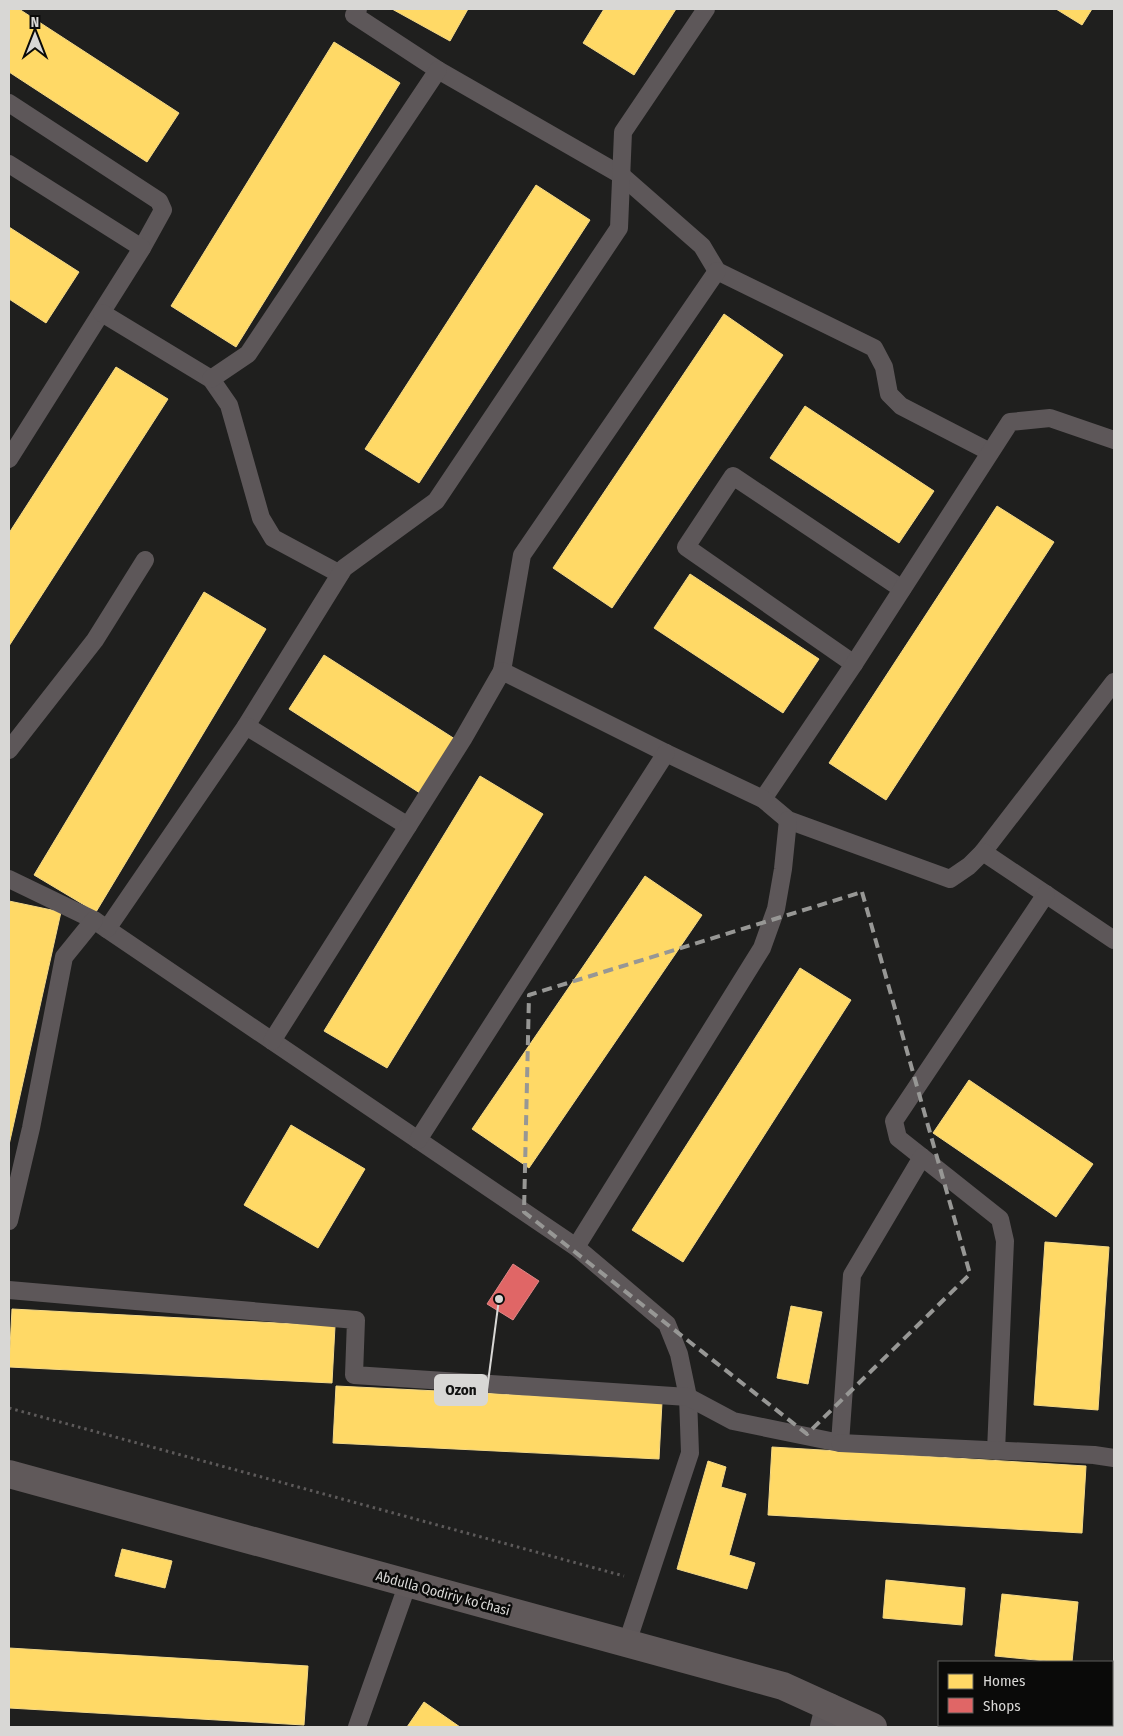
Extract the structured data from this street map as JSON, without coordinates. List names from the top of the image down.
{
  "streets": {
    "street": ["Abdulla Qodiriy koʻchasi"]
  },
  "places": ["Ozon"],
  "legend": ["Homes", "Shops"],
  "north": "top"
}
